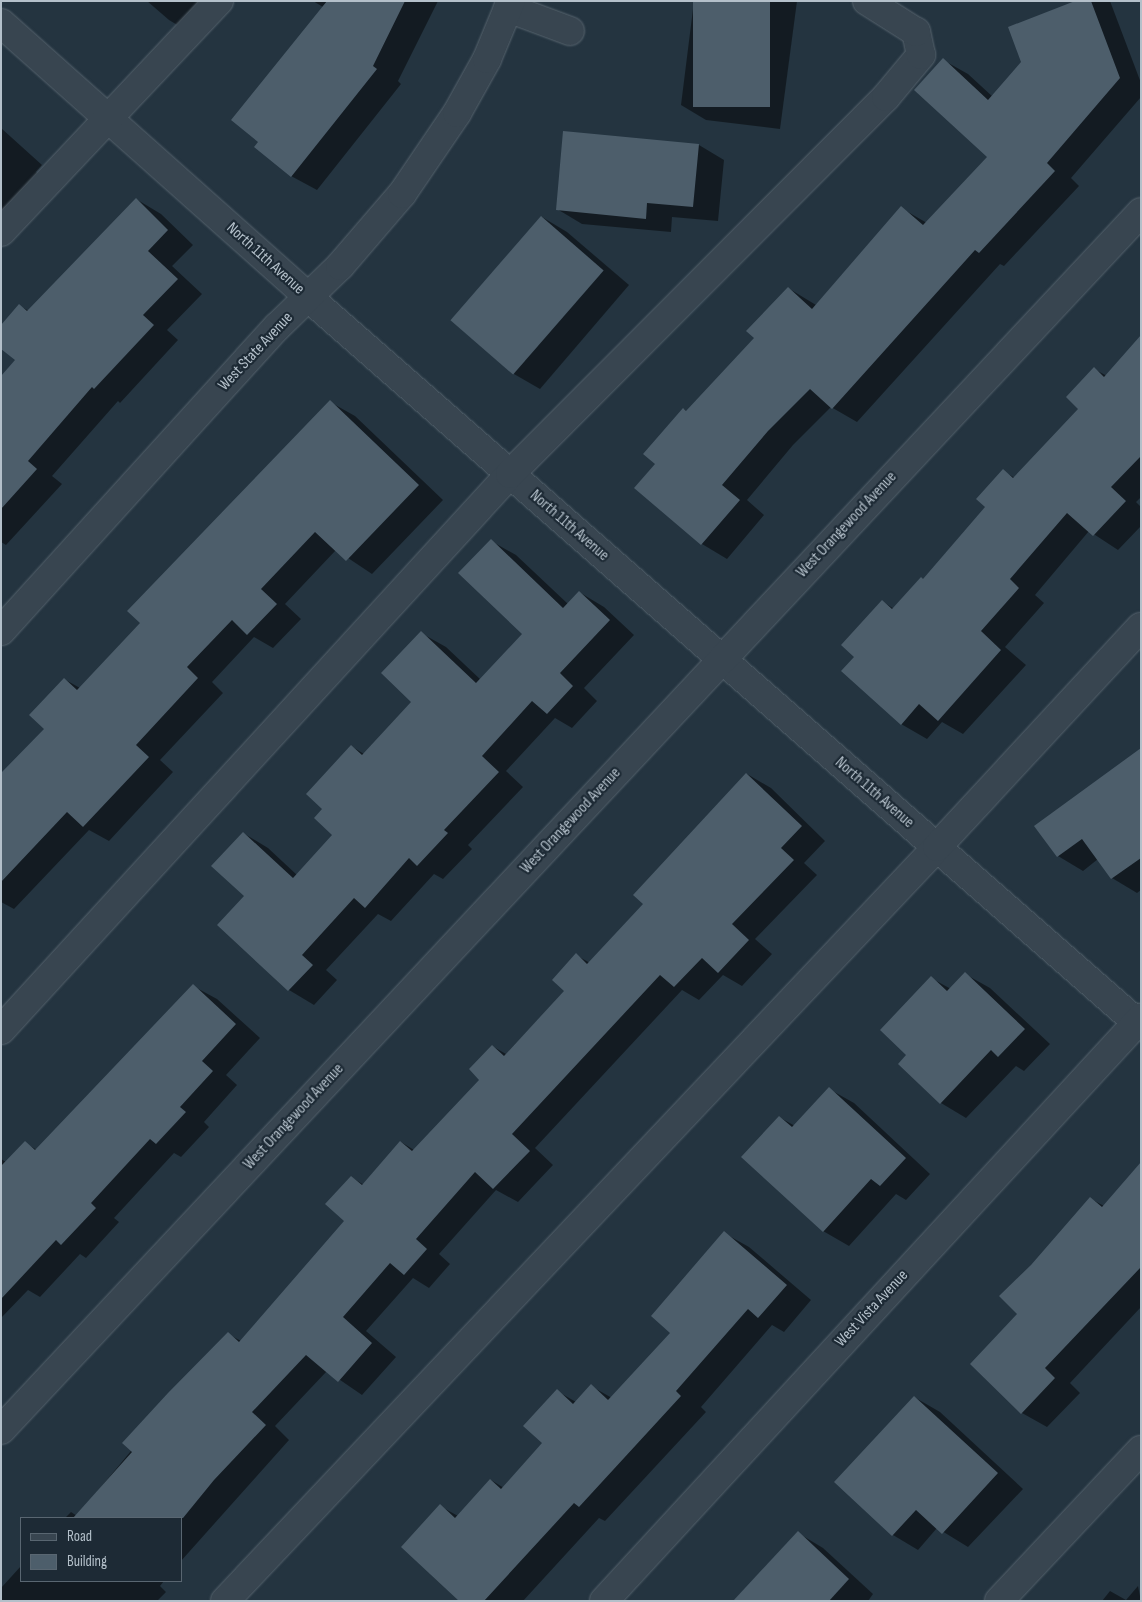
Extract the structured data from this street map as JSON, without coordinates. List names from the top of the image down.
{
  "streets": {
    "street": [
      "North 11th Avenue",
      "West State Avenue",
      "West Orangewood Avenue",
      "West Vista Avenue"
    ]
  },
  "crossings": [
    ["North 11th Avenue", "West State Avenue"],
    ["North 11th Avenue", "West Orangewood Avenue"],
    ["North 11th Avenue", "West Vista Avenue"]
  ],
  "legend": ["Road", "Building"]
}
